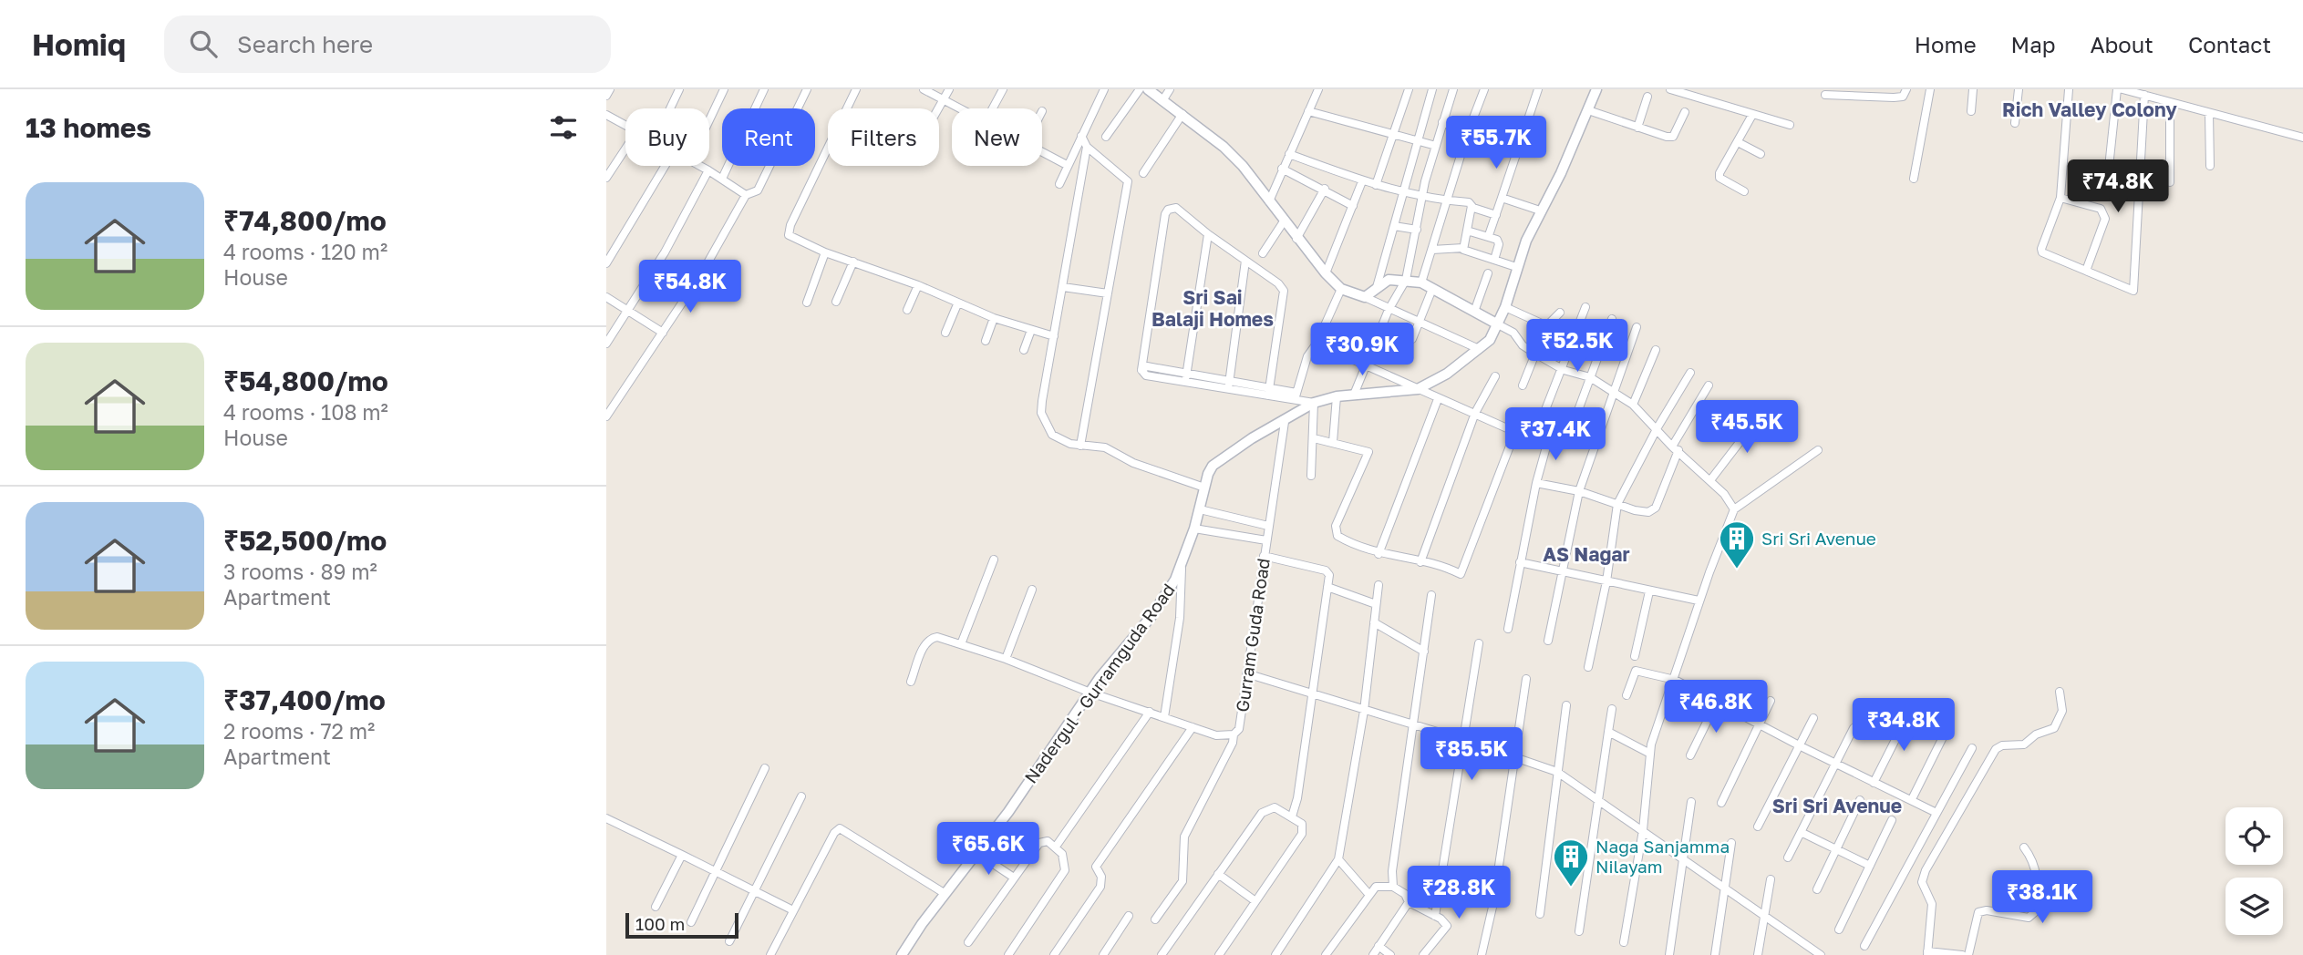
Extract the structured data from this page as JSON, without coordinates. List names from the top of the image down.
{
  "streets": {
    "main road": ["Nadergul - Gurramguda Road"],
    "street": ["Gurram Guda Road"]
  },
  "crossings": [
    ["Gurram Guda Road", "Nadergul - Gurramguda Road"]
  ],
  "districts": [
    "Rich Valley Colony",
    "Sri Sai Balaji Homes",
    "AS Nagar",
    "Sri Sri Avenue"
  ],
  "places": {
    "building": ["Sri Sri Avenue", "Naga Sanjamma Nilayam"]
  },
  "scale_bar": "100 m",
  "page": {
    "header": "Homiq",
    "search": "Search here",
    "nav": [
      "Home",
      "Map",
      "About",
      "Contact"
    ],
    "heading": "13 homes",
    "chip": [
      "Buy",
      "Rent",
      "Filters",
      "New"
    ],
    "price": [
      "₹55.7K",
      "₹74.8K",
      "₹54.8K",
      "₹52.5K",
      "₹30.9K",
      "₹45.5K",
      "₹37.4K",
      "₹46.8K",
      "₹34.8K",
      "₹85.5K",
      "₹65.6K",
      "₹28.8K",
      "₹38.1K"
    ],
    "list": [
      {
        "name": "₹74,800/mo",
        "note": "4 rooms · 120 m² · House"
      },
      {
        "name": "₹54,800/mo",
        "note": "4 rooms · 108 m² · House"
      },
      {
        "name": "₹52,500/mo",
        "note": "3 rooms · 89 m² · Apartment"
      },
      {
        "name": "₹37,400/mo",
        "note": "2 rooms · 72 m² · Apartment"
      }
    ],
    "scale": "100 m"
  }
}
